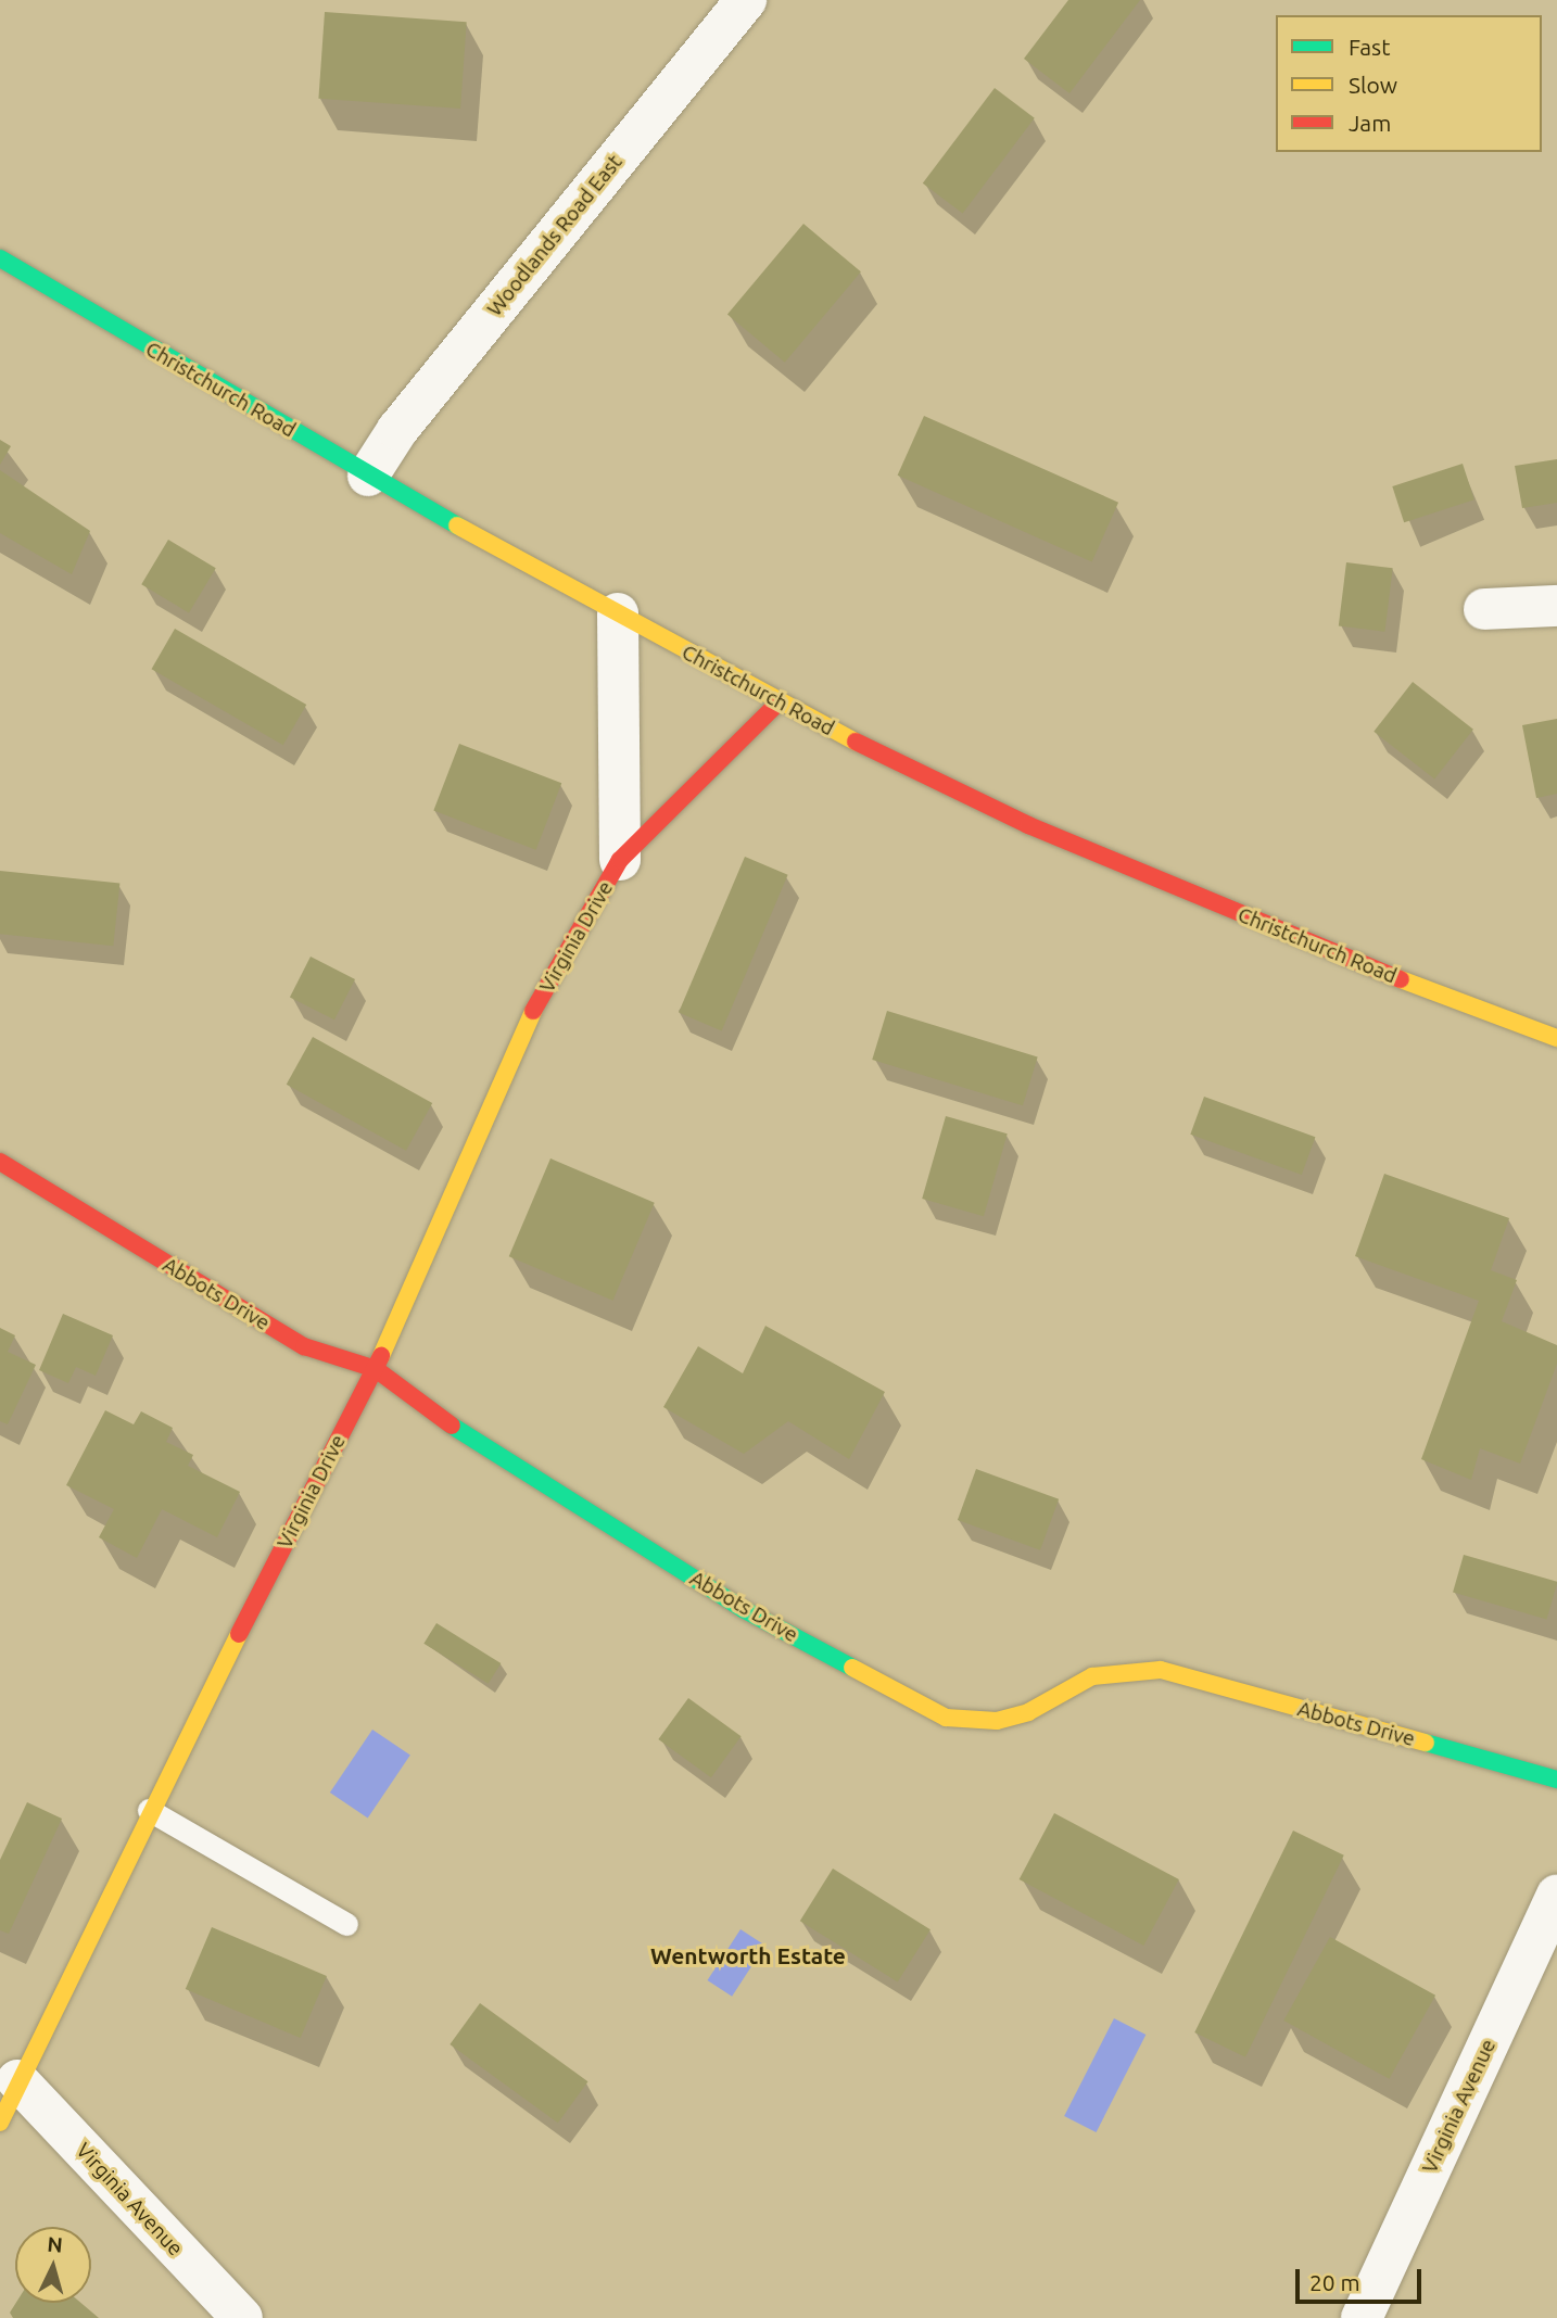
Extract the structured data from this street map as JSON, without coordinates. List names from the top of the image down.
{
  "streets": {
    "street": [
      "Woodlands Road East",
      "Christchurch Road",
      "Virginia Drive",
      "Abbots Drive",
      "Virginia Avenue"
    ]
  },
  "crossings": [
    ["Woodlands Road East", "Christchurch Road"],
    ["Christchurch Road", "Virginia Drive"],
    ["Virginia Drive", "Abbots Drive"],
    ["Virginia Drive", "Virginia Avenue"]
  ],
  "districts": ["Wentworth Estate"],
  "legend": ["Fast", "Slow", "Jam"],
  "scale_bar": "20 m",
  "north": "top"
}
